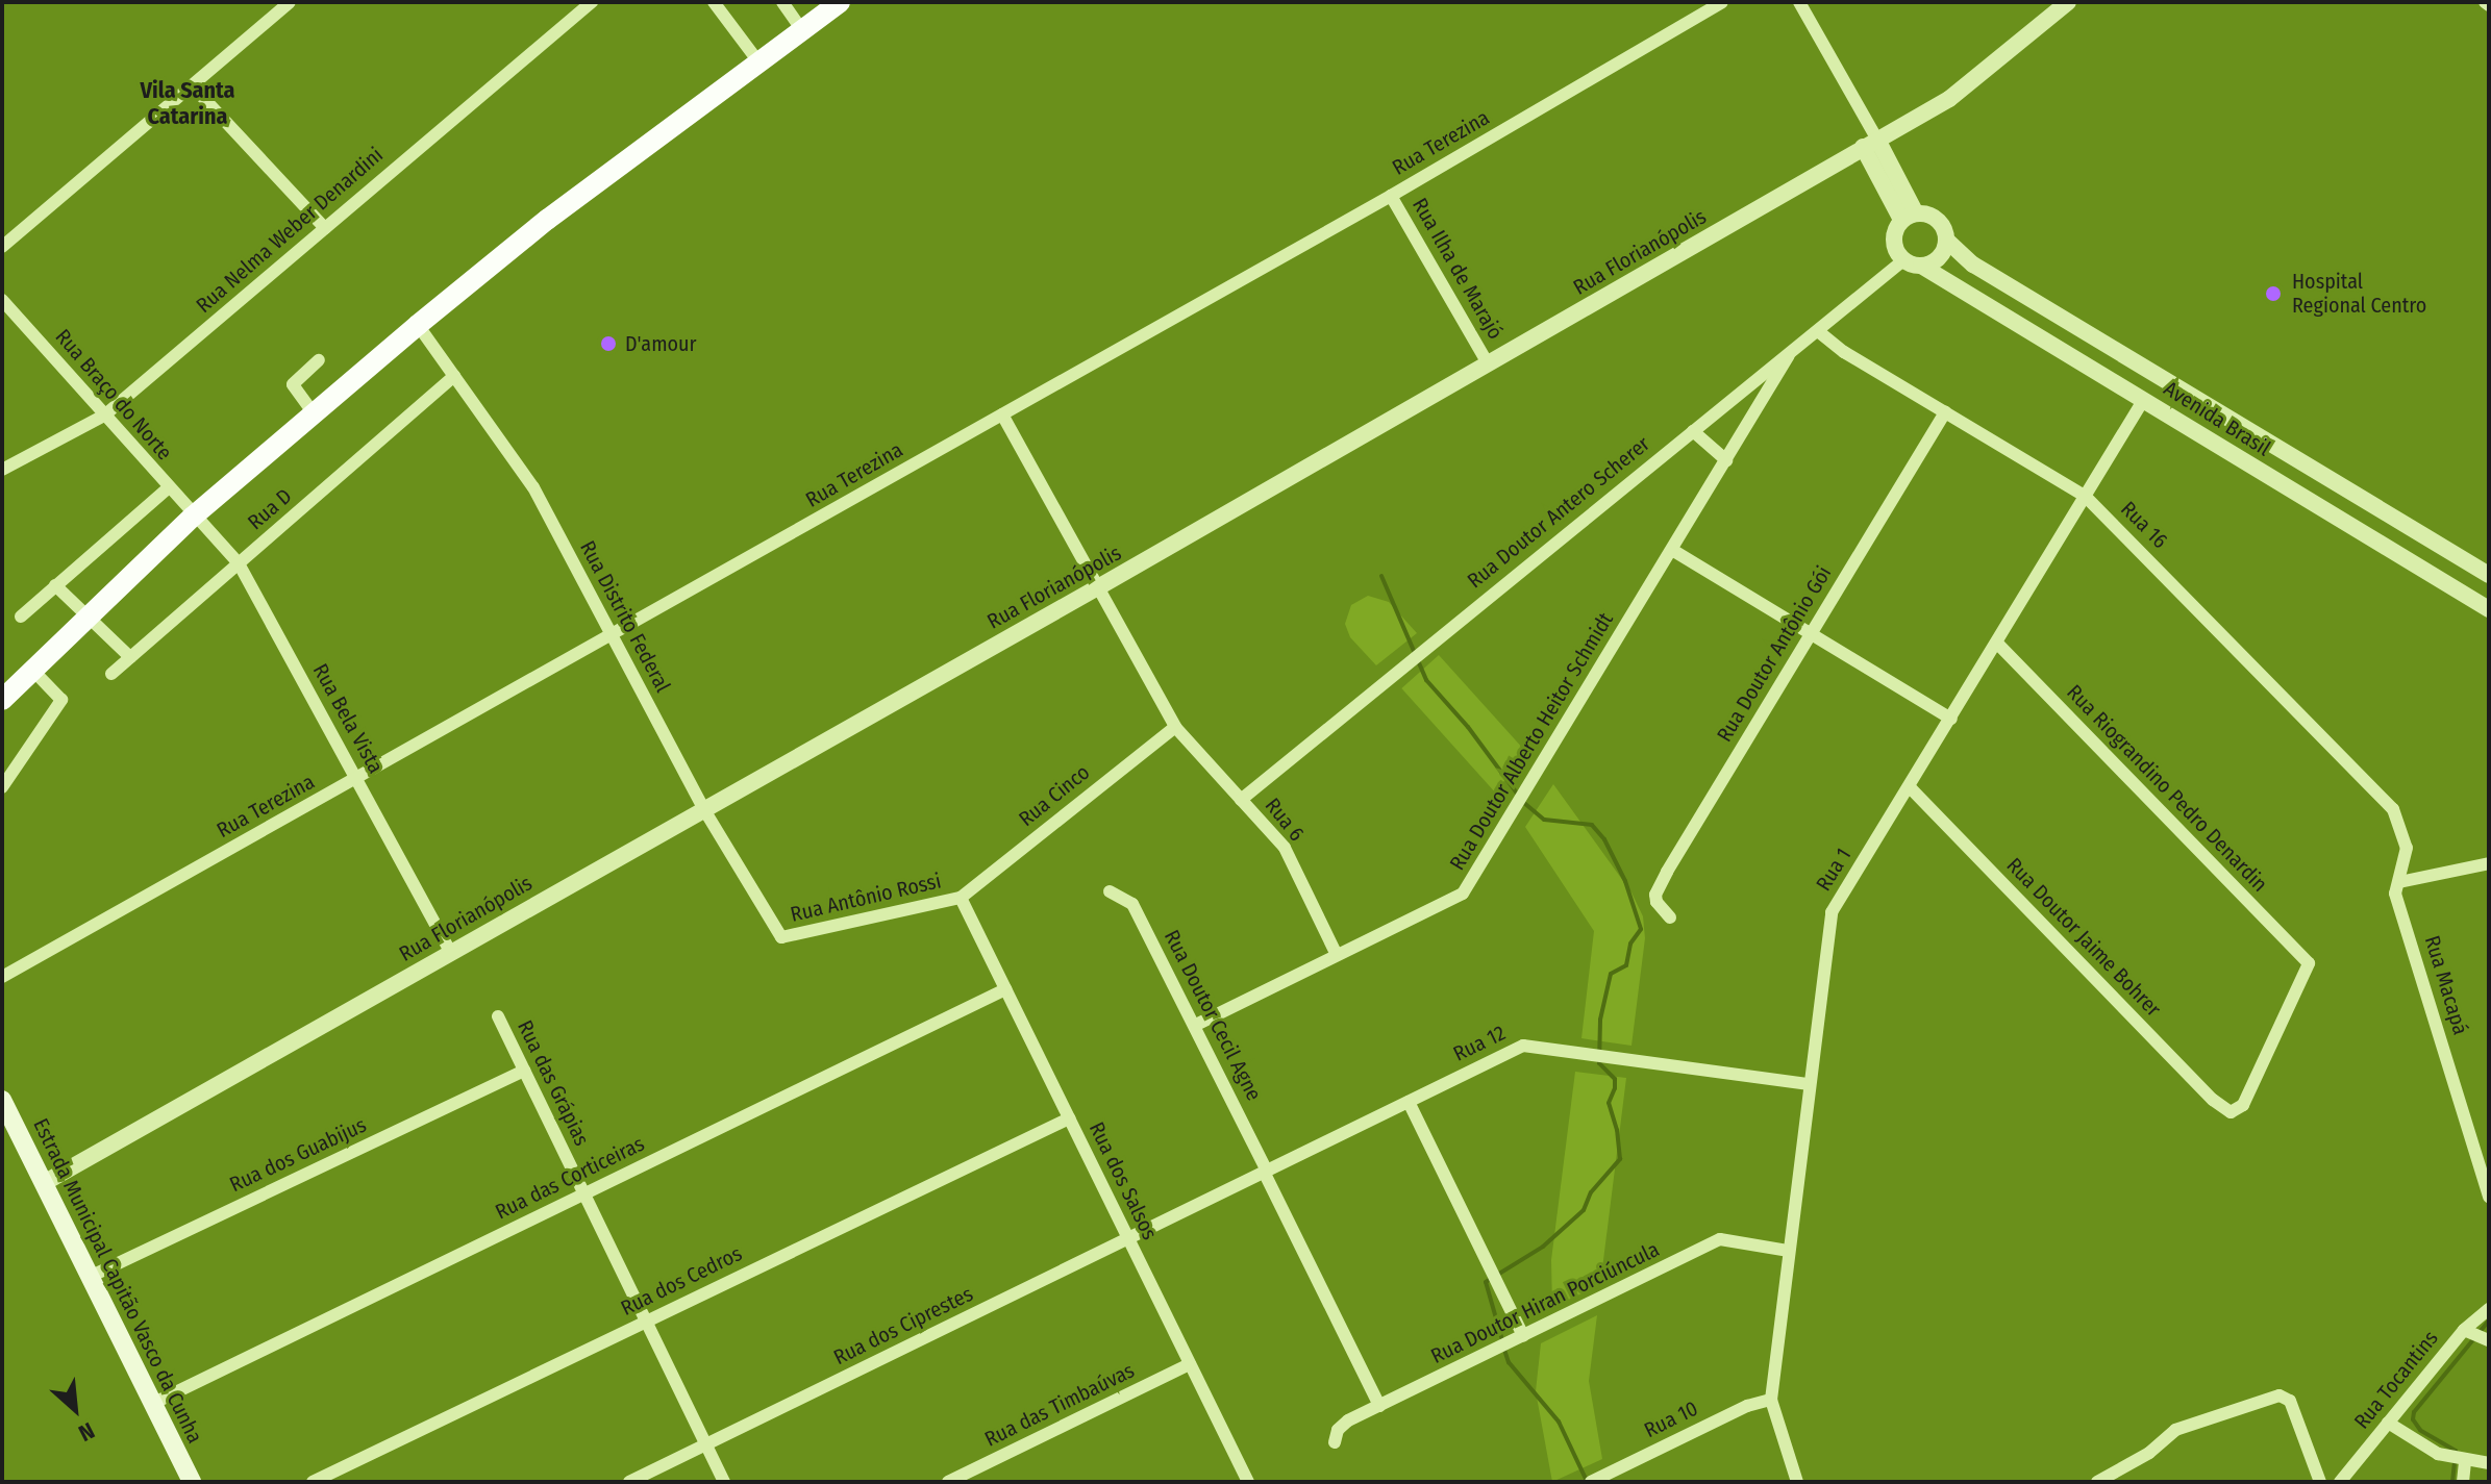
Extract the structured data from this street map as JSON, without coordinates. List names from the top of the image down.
{
  "streets": {
    "main road": ["Estrada Municipal Capitão Vasco da Cunha"],
    "street": [
      "Rua Terezina",
      "Rua Nelma Weber Denardini",
      "Rua Florianópolis",
      "Rua Ilha de Marajó",
      "Rua Braço do Norte",
      "Avenida Brasil",
      "Rua D",
      "Rua Doutor Antero Scherer",
      "Rua 16",
      "Rua Distrito Federal",
      "Rua Doutor Antônio Gói",
      "Rua Bela Vista",
      "Rua Doutor Alberto Heitor Schmidt",
      "Rua Riograndino Pedro Denardin",
      "Rua Cinco",
      "Rua 6",
      "Rua 1",
      "Rua Antônio Rossi",
      "Rua Doutor Jaime Bohrer",
      "Rua Macapá",
      "Rua Doutor Cecil Agne",
      "Rua 12",
      "Rua das Grápias",
      "Rua dos Guabijus",
      "Rua das Corticeiras",
      "Rua dos Salsos",
      "Rua dos Cedros",
      "Rua Doutor Hiran Porciúncula",
      "Rua dos Ciprestes",
      "Rua Tocantins",
      "Rua das Timbaúvas",
      "Rua 10"
    ]
  },
  "crossings": [
    ["Rua Terezina", "Rua Ilha de Marajó"],
    ["Rua Terezina", "Rua Distrito Federal"],
    ["Rua Terezina", "Rua Bela Vista"],
    ["Rua Terezina", "Rua 6"],
    ["Rua Nelma Weber Denardini", "Rua Braço do Norte"],
    ["Rua Florianópolis", "Rua Ilha de Marajó"],
    ["Rua Florianópolis", "Avenida Brasil"],
    ["Rua Florianópolis", "Rua Distrito Federal"],
    ["Rua Florianópolis", "Rua Bela Vista"],
    ["Rua Florianópolis", "Rua 6"],
    ["Rua Florianópolis", "Estrada Municipal Capitão Vasco da Cunha"],
    ["Rua Braço do Norte", "Rua Bela Vista"],
    ["Avenida Brasil", "Rua Doutor Antero Scherer"],
    ["Avenida Brasil", "Rua 1"],
    ["Rua D", "Rua Distrito Federal"],
    ["Rua D", "Rua Bela Vista"],
    ["Rua Doutor Antero Scherer", "Rua 16"],
    ["Rua Doutor Antero Scherer", "Rua Doutor Alberto Heitor Schmidt"],
    ["Rua Doutor Antero Scherer", "Rua 6"],
    ["Rua 16", "Rua Doutor Antônio Gói"],
    ["Rua 16", "Rua 1"],
    ["Rua 16", "Rua Macapá"],
    ["Rua Distrito Federal", "Rua Antônio Rossi"],
    ["Rua Doutor Alberto Heitor Schmidt", "Rua 6"],
    ["Rua Doutor Alberto Heitor Schmidt", "Rua Doutor Cecil Agne"],
    ["Rua Riograndino Pedro Denardin", "Rua 1"],
    ["Rua Riograndino Pedro Denardin", "Rua Doutor Jaime Bohrer"],
    ["Rua Cinco", "Rua 6"],
    ["Rua Cinco", "Rua Antônio Rossi"],
    ["Rua Cinco", "Rua dos Salsos"],
    ["Rua 1", "Rua Doutor Jaime Bohrer"],
    ["Rua 1", "Rua 12"],
    ["Rua 1", "Rua Doutor Hiran Porciúncula"],
    ["Rua 1", "Rua 10"],
    ["Rua Antônio Rossi", "Rua dos Salsos"],
    ["Rua Doutor Cecil Agne", "Rua 12"],
    ["Rua Doutor Cecil Agne", "Rua Doutor Hiran Porciúncula"],
    ["Rua 12", "Rua dos Ciprestes"],
    ["Rua das Grápias", "Rua dos Guabijus"],
    ["Rua das Grápias", "Rua das Corticeiras"],
    ["Rua das Grápias", "Rua dos Cedros"],
    ["Rua das Grápias", "Rua dos Ciprestes"],
    ["Rua dos Guabijus", "Estrada Municipal Capitão Vasco da Cunha"],
    ["Rua das Corticeiras", "Rua dos Salsos"],
    ["Rua das Corticeiras", "Estrada Municipal Capitão Vasco da Cunha"],
    ["Rua dos Salsos", "Rua dos Cedros"],
    ["Rua dos Salsos", "Rua dos Ciprestes"],
    ["Rua dos Salsos", "Rua das Timbaúvas"]
  ],
  "districts": ["Vila Santa Catarina"],
  "places": ["Hospital Regional Centro", "D'amour"],
  "north": "bottom right"
}
